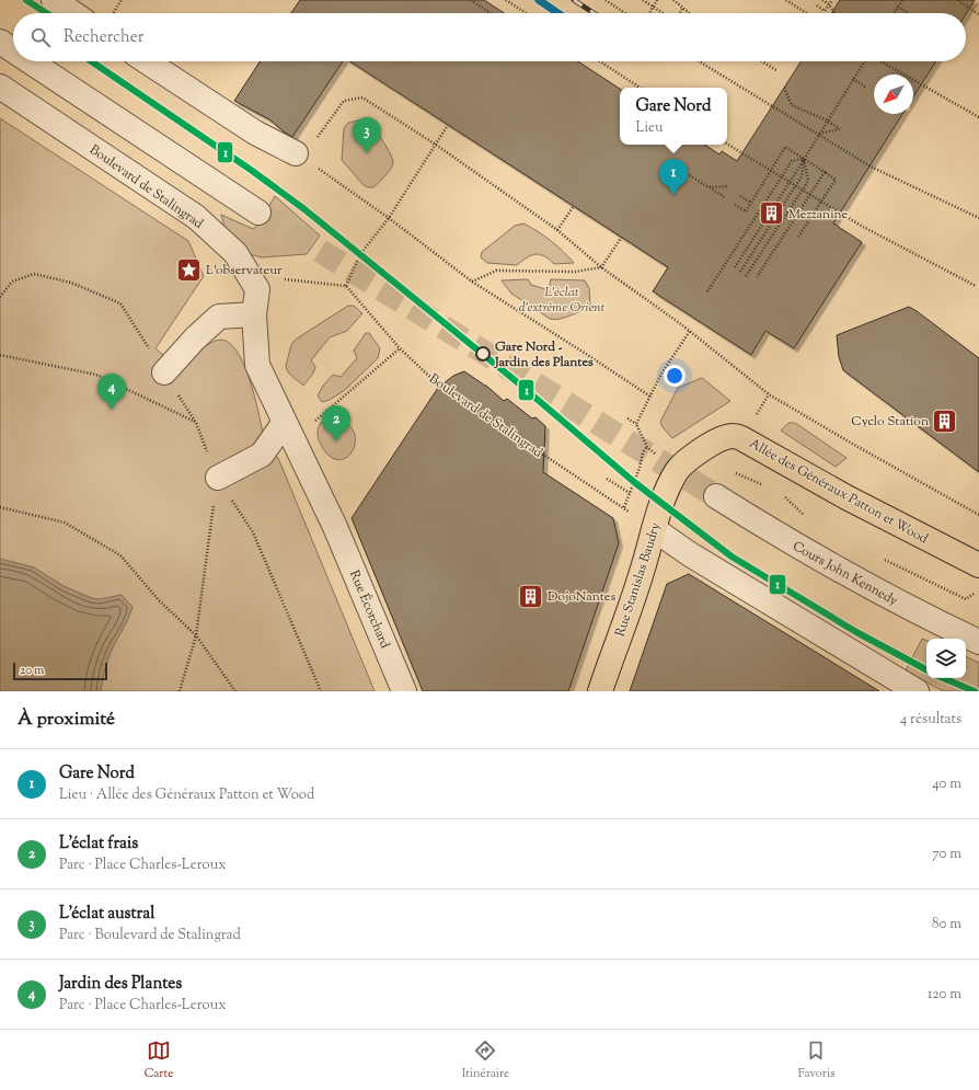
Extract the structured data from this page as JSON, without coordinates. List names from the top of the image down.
{
  "streets": {
    "main road": ["Allée des Généraux Patton et Wood", "Rue Stanislas Baudry"],
    "street": ["Boulevard de Stalingrad", "Cours John Kennedy", "Rue Écorchard"]
  },
  "crossings": [
    ["Boulevard de Stalingrad", "Rue Stanislas Baudry"],
    ["Boulevard de Stalingrad", "Rue Écorchard"],
    ["Allée des Généraux Patton et Wood", "Rue Stanislas Baudry"]
  ],
  "parks": ["L'éclat d'extrême Orient"],
  "places": {
    "building": ["Mezzanine", "Cyclo Station", "DojoNantes"],
    "place": ["L'observateur"],
    "other": ["Gare Nord - Jardin des Plantes"]
  },
  "lines": ["transit line 1"],
  "scale_bar": "20 m",
  "north": "bottom left",
  "page": {
    "search": "Rechercher",
    "popup": ["Gare Nord", "Lieu"],
    "pins": [
      "3",
      "1",
      "4",
      "2"
    ],
    "scale": "20 m",
    "heading": ["À proximité", "4 résultats"],
    "list": [
      {
        "mark": "1",
        "name": "Gare Nord",
        "note": "Lieu · Allée des Généraux Patton et Wood",
        "value": "40 m"
      },
      {
        "mark": "2",
        "name": "L'éclat frais",
        "note": "Parc · Place Charles-Leroux",
        "value": "70 m"
      },
      {
        "mark": "3",
        "name": "L'éclat austral",
        "note": "Parc · Boulevard de Stalingrad",
        "value": "80 m"
      },
      {
        "mark": "4",
        "name": "Jardin des Plantes",
        "note": "Parc · Place Charles-Leroux",
        "value": "120 m"
      }
    ],
    "nav": ["Carte", "Itinéraire", "Favoris"]
  }
}
